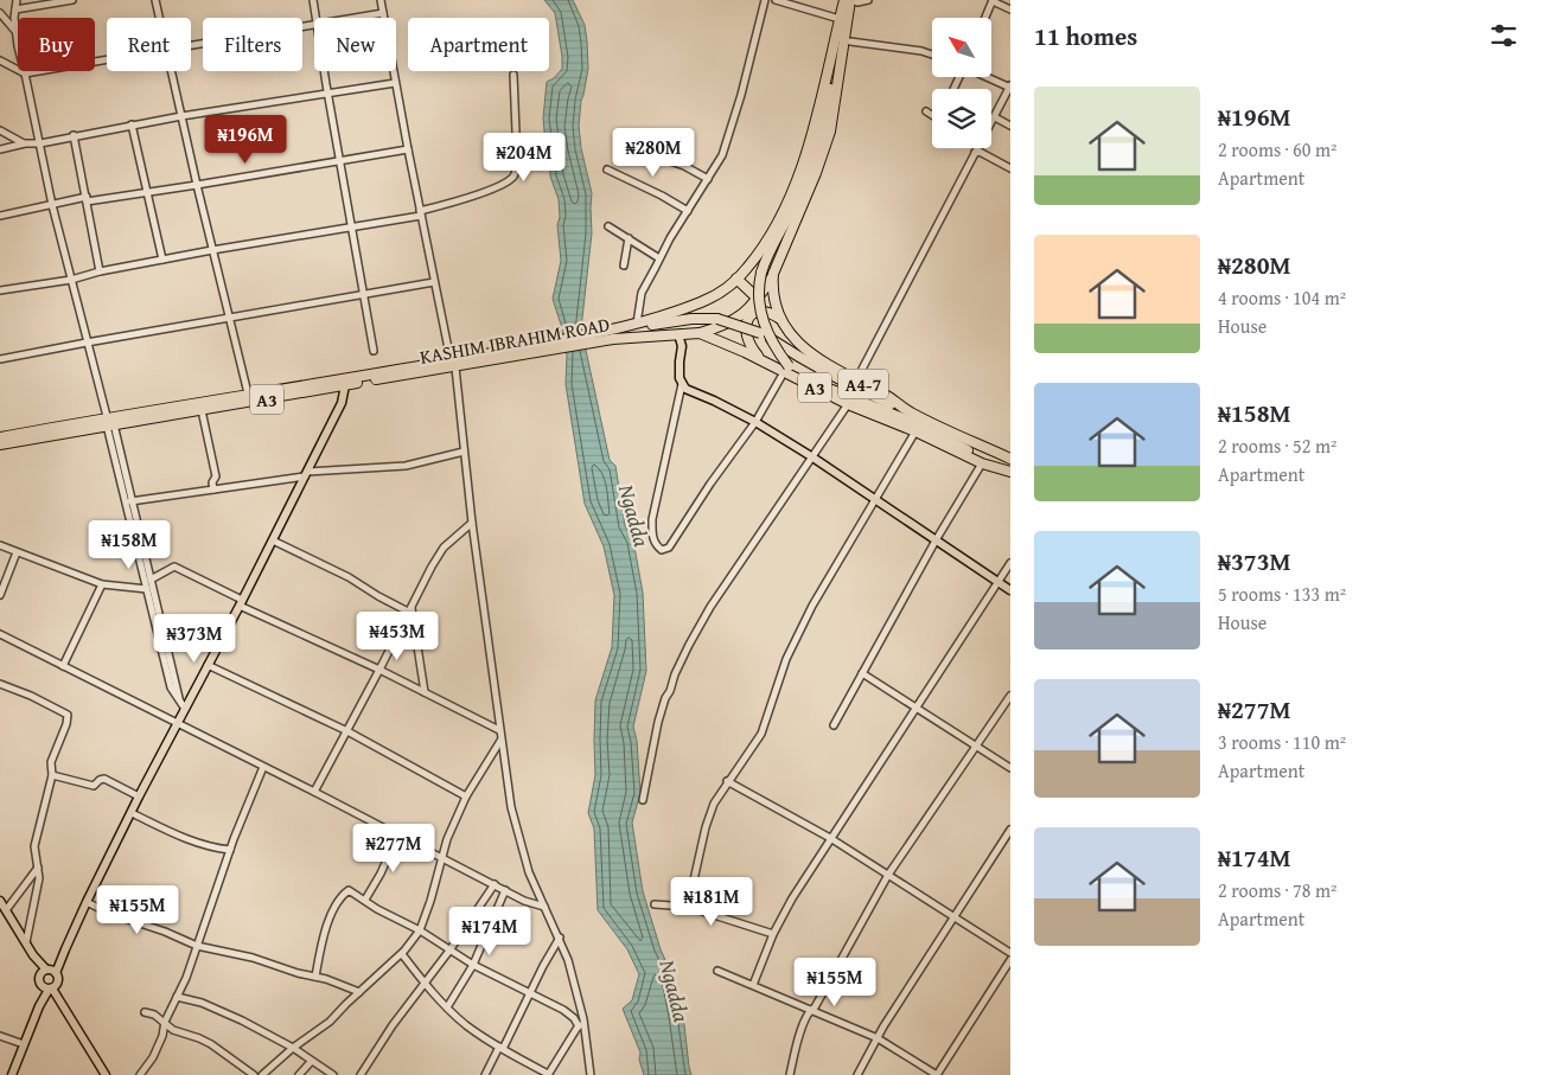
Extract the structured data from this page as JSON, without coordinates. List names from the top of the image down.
{
  "streets": {
    "highway": ["KASHIM IBRAHIM ROAD", "A4-7", "A3"]
  },
  "crossings": [
    ["KASHIM IBRAHIM ROAD", "A4-7"],
    ["KASHIM IBRAHIM ROAD", "A3"],
    ["A4-7", "A3"]
  ],
  "water": ["Ngadda"],
  "north": "top left",
  "page": {
    "heading": "11 homes",
    "chip": [
      "Buy",
      "Rent",
      "Filters",
      "New",
      "Apartment"
    ],
    "list": [
      {
        "name": "₦196M",
        "note": "2 rooms · 60 m² · Apartment"
      },
      {
        "name": "₦280M",
        "note": "4 rooms · 104 m² · House"
      },
      {
        "name": "₦158M",
        "note": "2 rooms · 52 m² · Apartment"
      },
      {
        "name": "₦373M",
        "note": "5 rooms · 133 m² · House"
      },
      {
        "name": "₦277M",
        "note": "3 rooms · 110 m² · Apartment"
      },
      {
        "name": "₦174M",
        "note": "2 rooms · 78 m² · Apartment"
      }
    ],
    "price": [
      "₦196M",
      "₦280M",
      "₦204M",
      "₦158M",
      "₦453M",
      "₦373M",
      "₦277M",
      "₦181M",
      "₦155M",
      "₦174M",
      "₦155M"
    ]
  }
}
